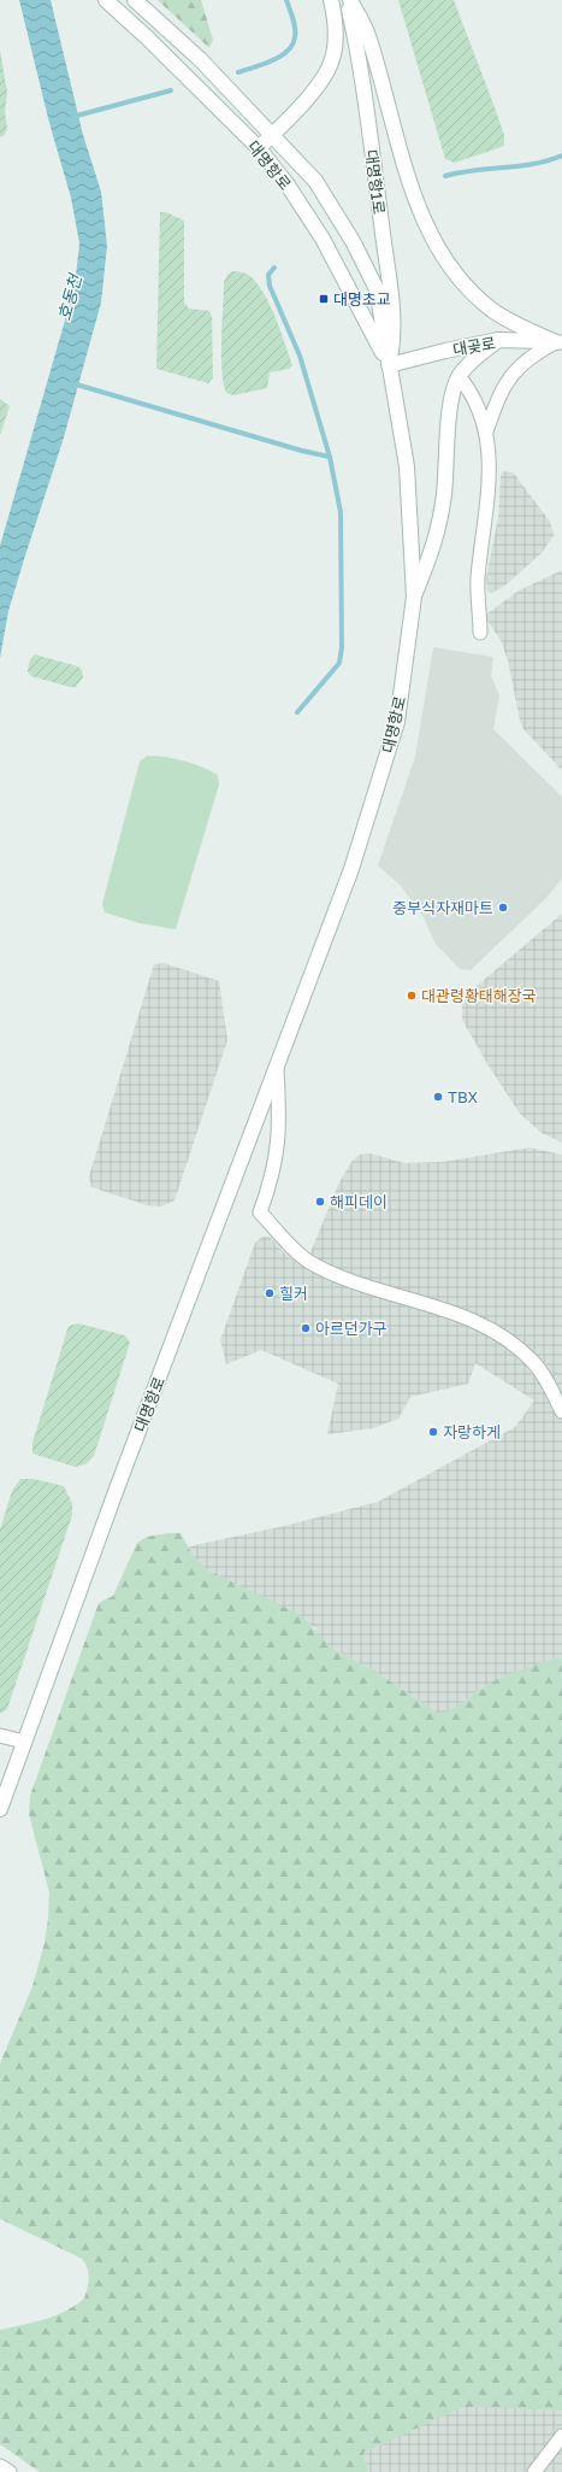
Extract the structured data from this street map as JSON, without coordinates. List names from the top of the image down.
{
  "streets": {
    "main road": ["대명항로", "대명항1로", "대곶로"]
  },
  "crossings": [
    ["대명항로", "대명항1로"],
    ["대명항로", "대곶로"],
    ["대명항1로", "대곶로"]
  ],
  "water": ["호동천"],
  "places": {
    "transit": ["대명초교"],
    "other": [
      "중부식자재마트",
      "대관령황태해장국",
      "TBX",
      "해피데이",
      "힐커",
      "아르던가구",
      "자랑하게"
    ]
  }
}
